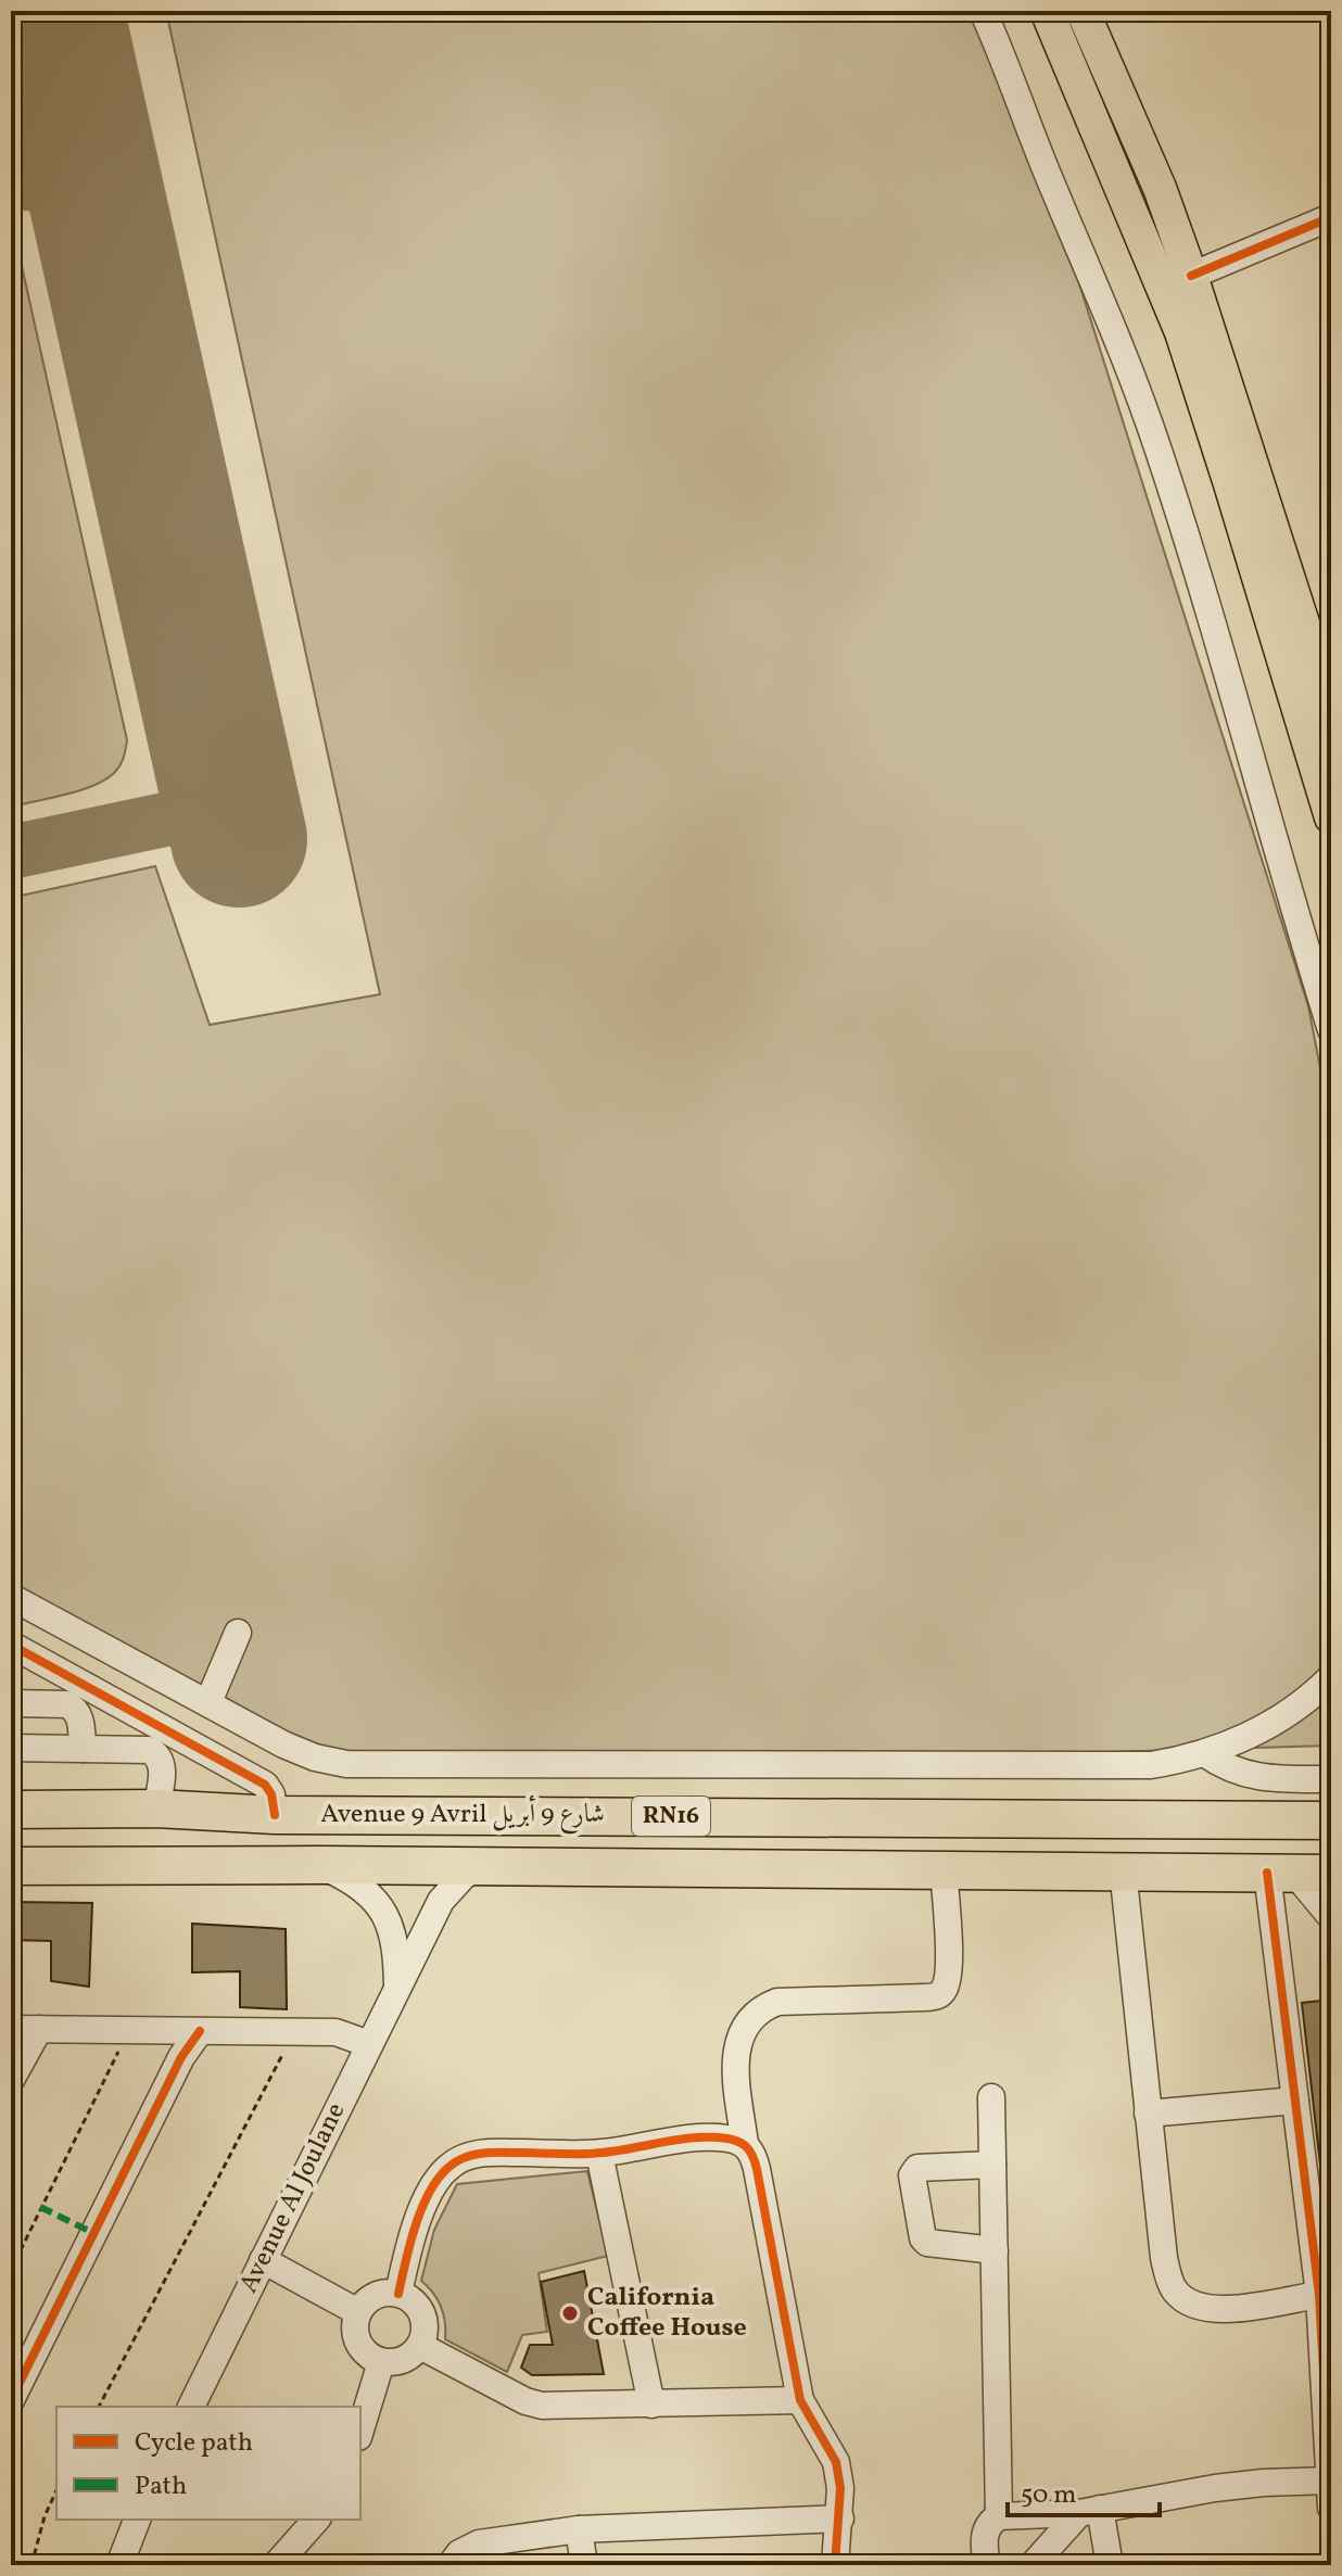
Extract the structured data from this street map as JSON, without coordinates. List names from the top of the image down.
{
  "streets": {
    "highway": ["Avenue 9 Avril شارع 9 أبريل", "RN16"],
    "street": ["Avenue Al Joulane"]
  },
  "crossings": [
    ["Avenue 9 Avril شارع 9 أبريل", "Avenue Al Joulane"]
  ],
  "places": ["California Coffee House"],
  "legend": ["Cycle path", "Path"],
  "scale_bar": "50 m"
}
